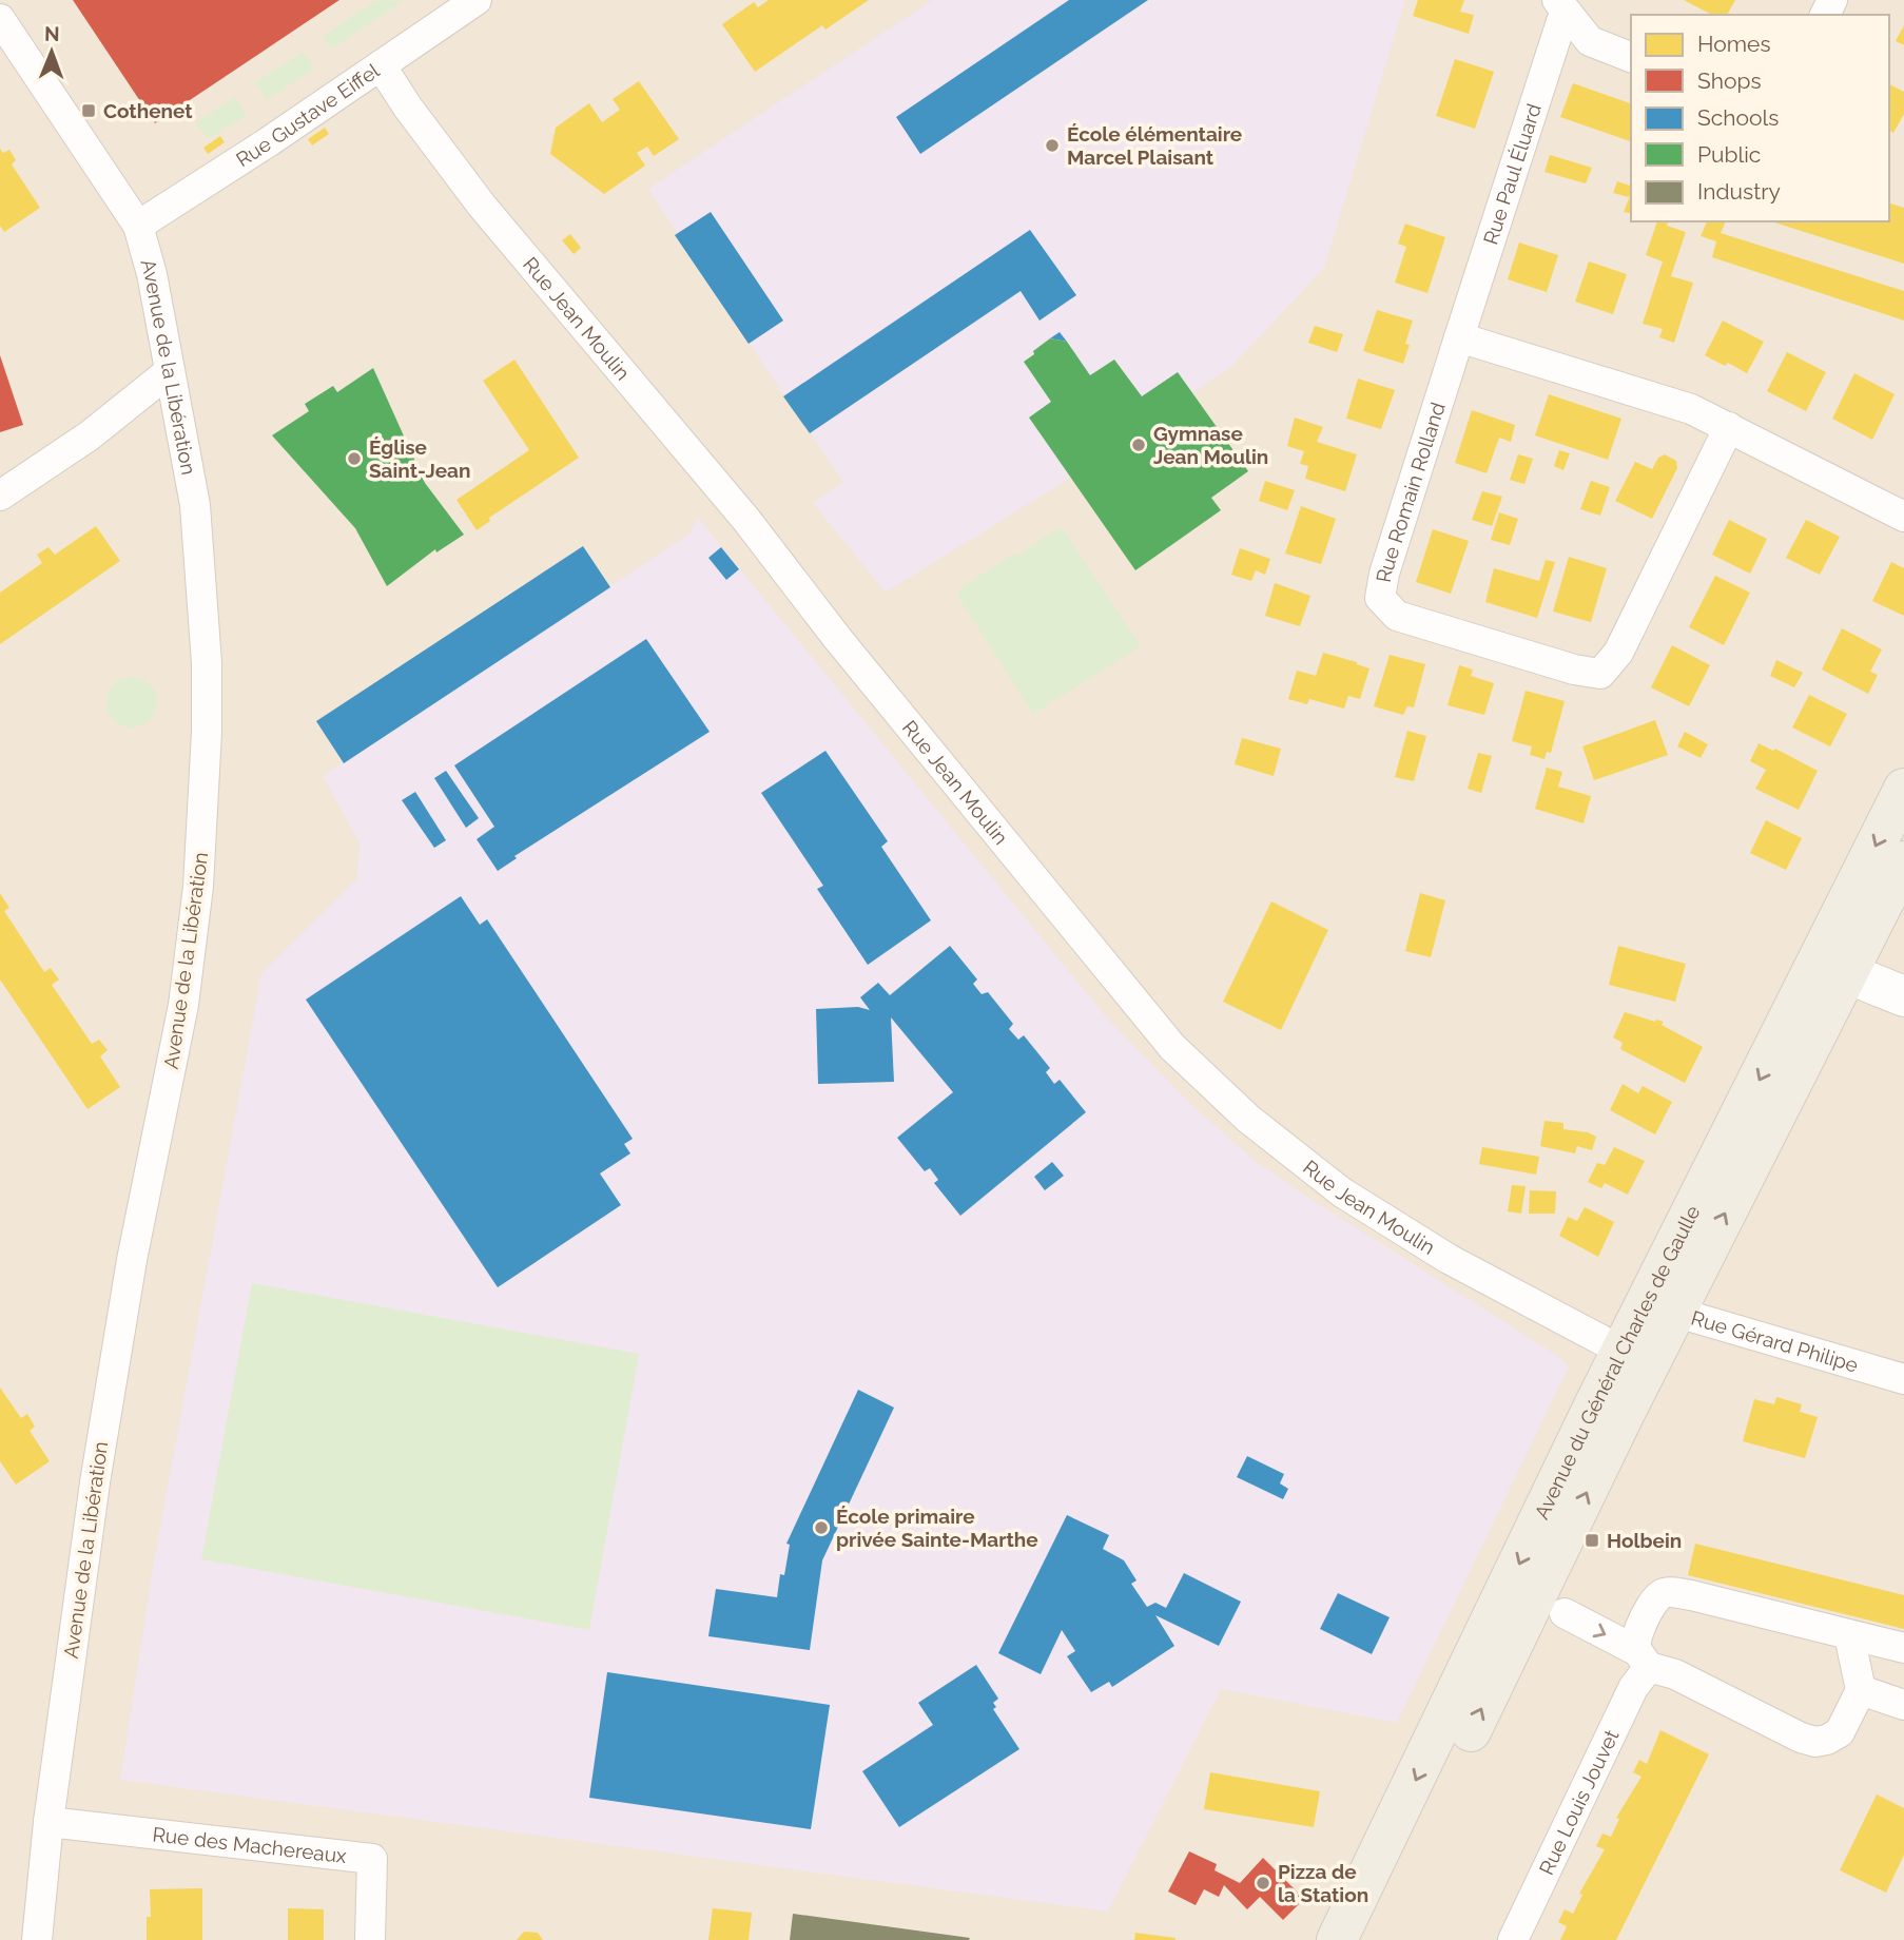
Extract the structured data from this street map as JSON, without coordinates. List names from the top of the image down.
{
  "streets": {
    "main road": ["Avenue du Général Charles de Gaulle"],
    "street": [
      "Rue Gustave Eiffel",
      "Rue Paul Éluard",
      "Rue Jean Moulin",
      "Avenue de la Libération",
      "Rue Romain Rolland",
      "Rue Gérard Philipe",
      "Rue Louis Jouvet",
      "Rue des Machereaux"
    ]
  },
  "crossings": [
    ["Rue Gustave Eiffel", "Rue Jean Moulin"],
    ["Rue Gustave Eiffel", "Avenue de la Libération"],
    ["Rue Paul Éluard", "Rue Romain Rolland"],
    ["Rue Jean Moulin", "Avenue du Général Charles de Gaulle"],
    ["Avenue de la Libération", "Rue des Machereaux"],
    ["Rue Gérard Philipe", "Avenue du Général Charles de Gaulle"]
  ],
  "places": {
    "transit": ["Cothenet", "Holbein"],
    "other": [
      "École élémentaire Marcel Plaisant",
      "Gymnase Jean Moulin",
      "Église Saint-Jean",
      "École primaire privée Sainte-Marthe",
      "Pizza de la Station"
    ]
  },
  "legend": [
    "Homes",
    "Shops",
    "Schools",
    "Public",
    "Industry"
  ],
  "north": "top"
}
